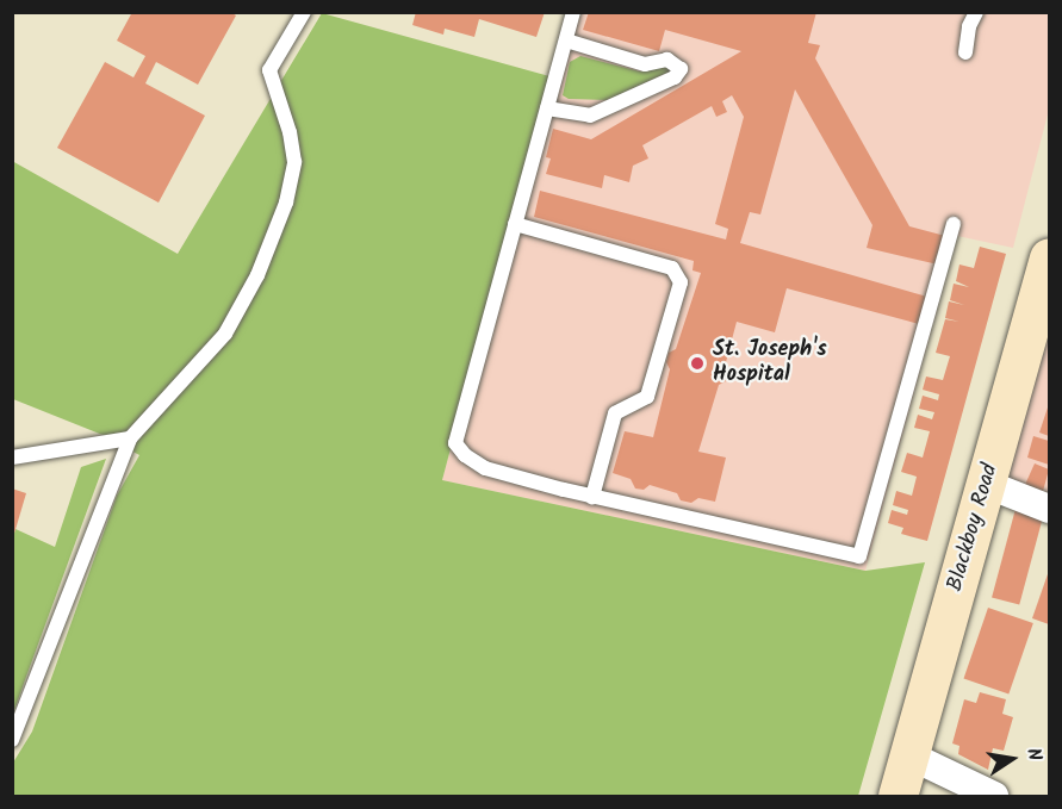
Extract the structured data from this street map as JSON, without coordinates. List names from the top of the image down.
{
  "streets": {
    "main road": ["Blackboy Road"]
  },
  "places": ["St. Joseph's Hospital"],
  "north": "right"
}
